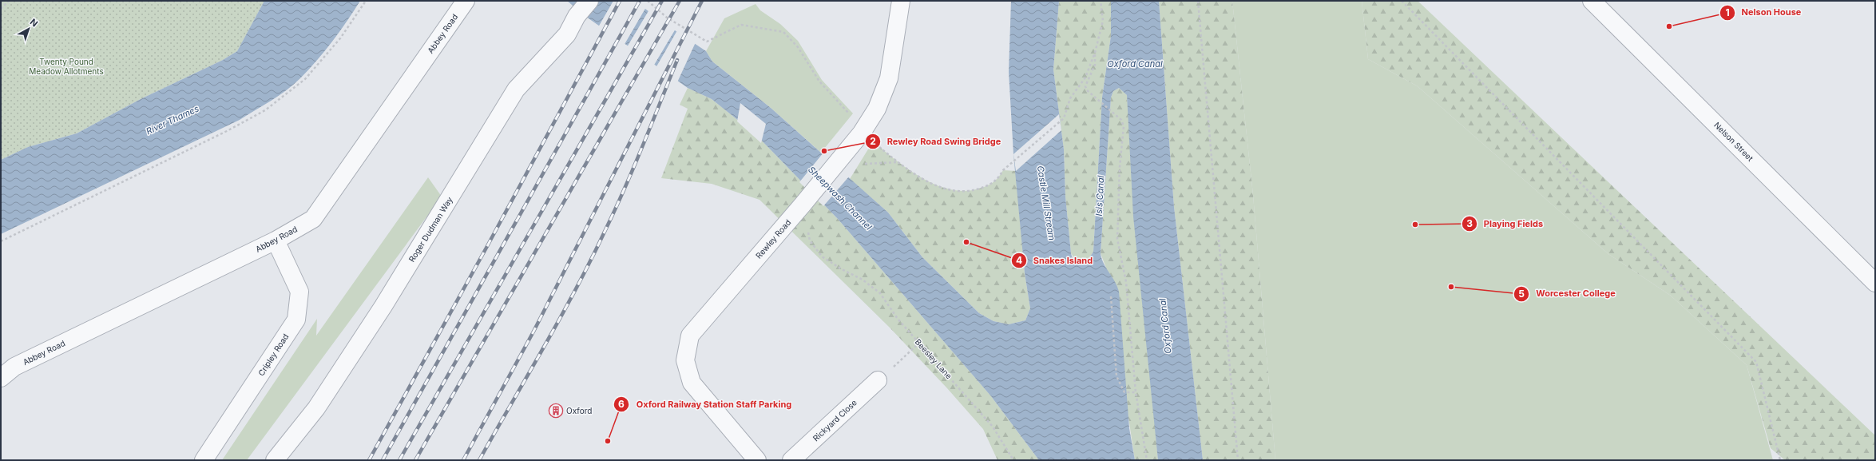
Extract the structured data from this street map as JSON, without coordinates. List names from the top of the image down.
{
  "streets": {
    "street": [
      "Abbey Road",
      "Nelson Street",
      "Roger Dudman Way",
      "Rewley Road",
      "Cripley Road",
      "Rickyard Close"
    ],
    "path": ["Beesley Lane"]
  },
  "crossings": [
    ["Abbey Road", "Cripley Road"]
  ],
  "water": [
    "Oxford Canal",
    "River Thames",
    "Isis Canal",
    "Sheepwash Channel",
    "Castle Mill Stream"
  ],
  "parks": ["Twenty Pound Meadow Allotments"],
  "places": {
    "other": [
      "Nelson House",
      "Rewley Road Swing Bridge",
      "Playing Fields",
      "Snakes Island",
      "Worcester College",
      "Oxford Railway Station Staff Parking"
    ],
    "building": ["Oxford"]
  },
  "north": "top right"
}
